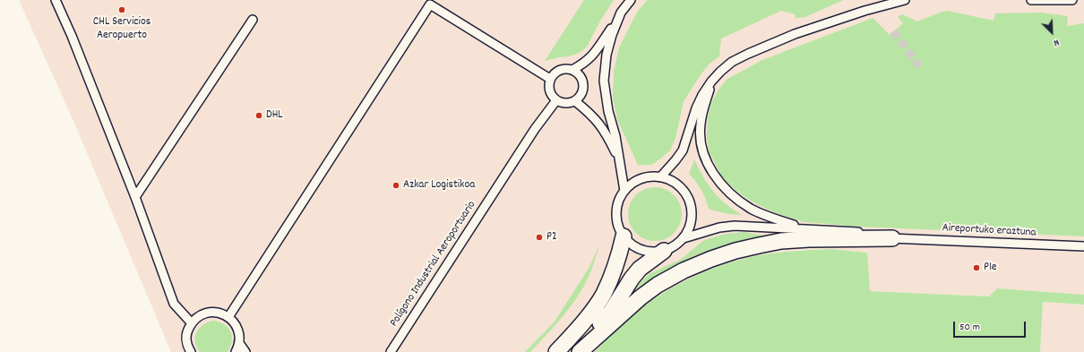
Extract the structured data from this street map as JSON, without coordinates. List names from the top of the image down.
{
  "streets": {
    "street": ["Aireportuko eraztuna", "Polígono Industrial Aeroportuario"]
  },
  "places": [
    "CHL Servicios Aeropuerto",
    "DHL",
    "Azkar Logistikoa",
    "P2",
    "P1e"
  ],
  "scale_bar": "50 m",
  "north": "bottom right"
}
